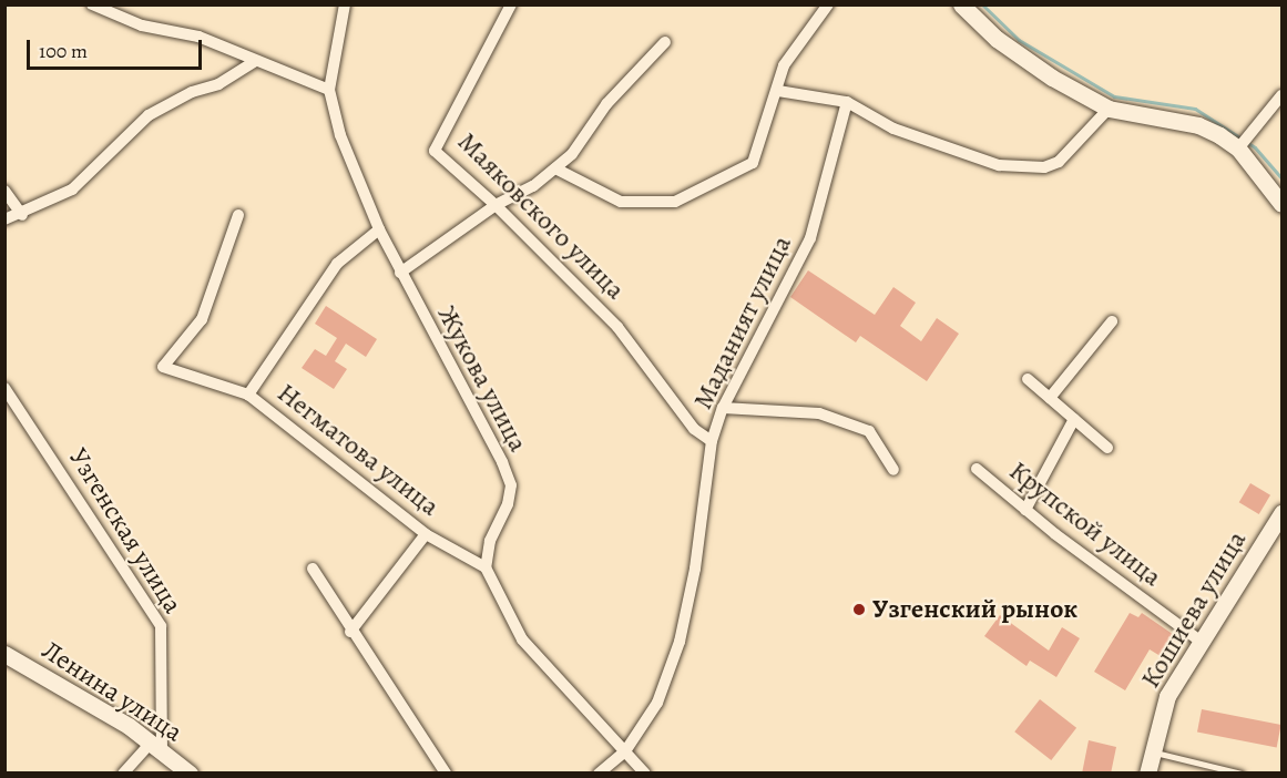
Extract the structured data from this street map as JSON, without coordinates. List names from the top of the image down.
{
  "streets": {
    "street": [
      "Маяковского улица",
      "Маданият улица",
      "Жукова улица",
      "Негматова улица",
      "Крупской улица",
      "Узгенская улица",
      "Кошиева улица",
      "Ленина улица"
    ]
  },
  "crossings": [
    ["Маяковского улица", "Маданият улица"],
    ["Жукова улица", "Негматова улица"],
    ["Крупской улица", "Кошиева улица"],
    ["Узгенская улица", "Ленина улица"]
  ],
  "places": ["Узгенский рынок"],
  "scale_bar": "100 m"
}
